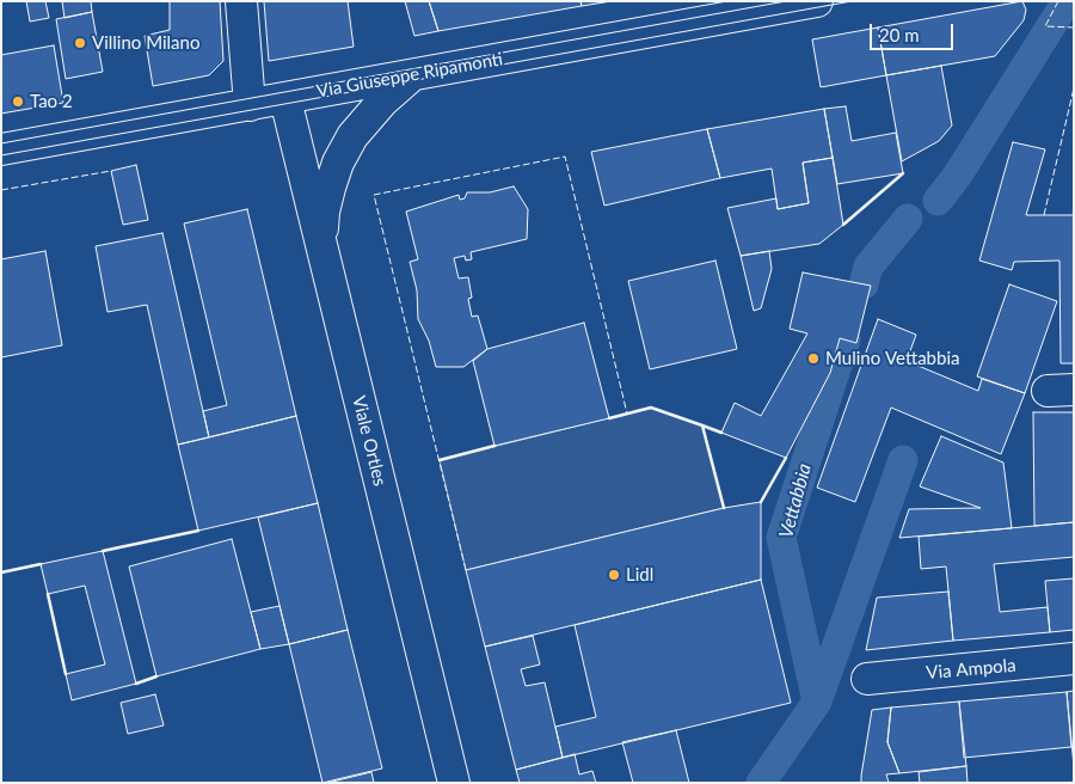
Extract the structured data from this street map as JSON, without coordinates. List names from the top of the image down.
{
  "streets": {
    "street": ["Via Giuseppe Ripamonti", "Viale Ortles", "Via Ampola"]
  },
  "crossings": [
    ["Via Giuseppe Ripamonti", "Viale Ortles"]
  ],
  "water": ["Vettabbia"],
  "places": [
    "Villino Milano",
    "Tao 2",
    "Mulino Vettabbia",
    "Lidl"
  ],
  "scale_bar": "20 m"
}
